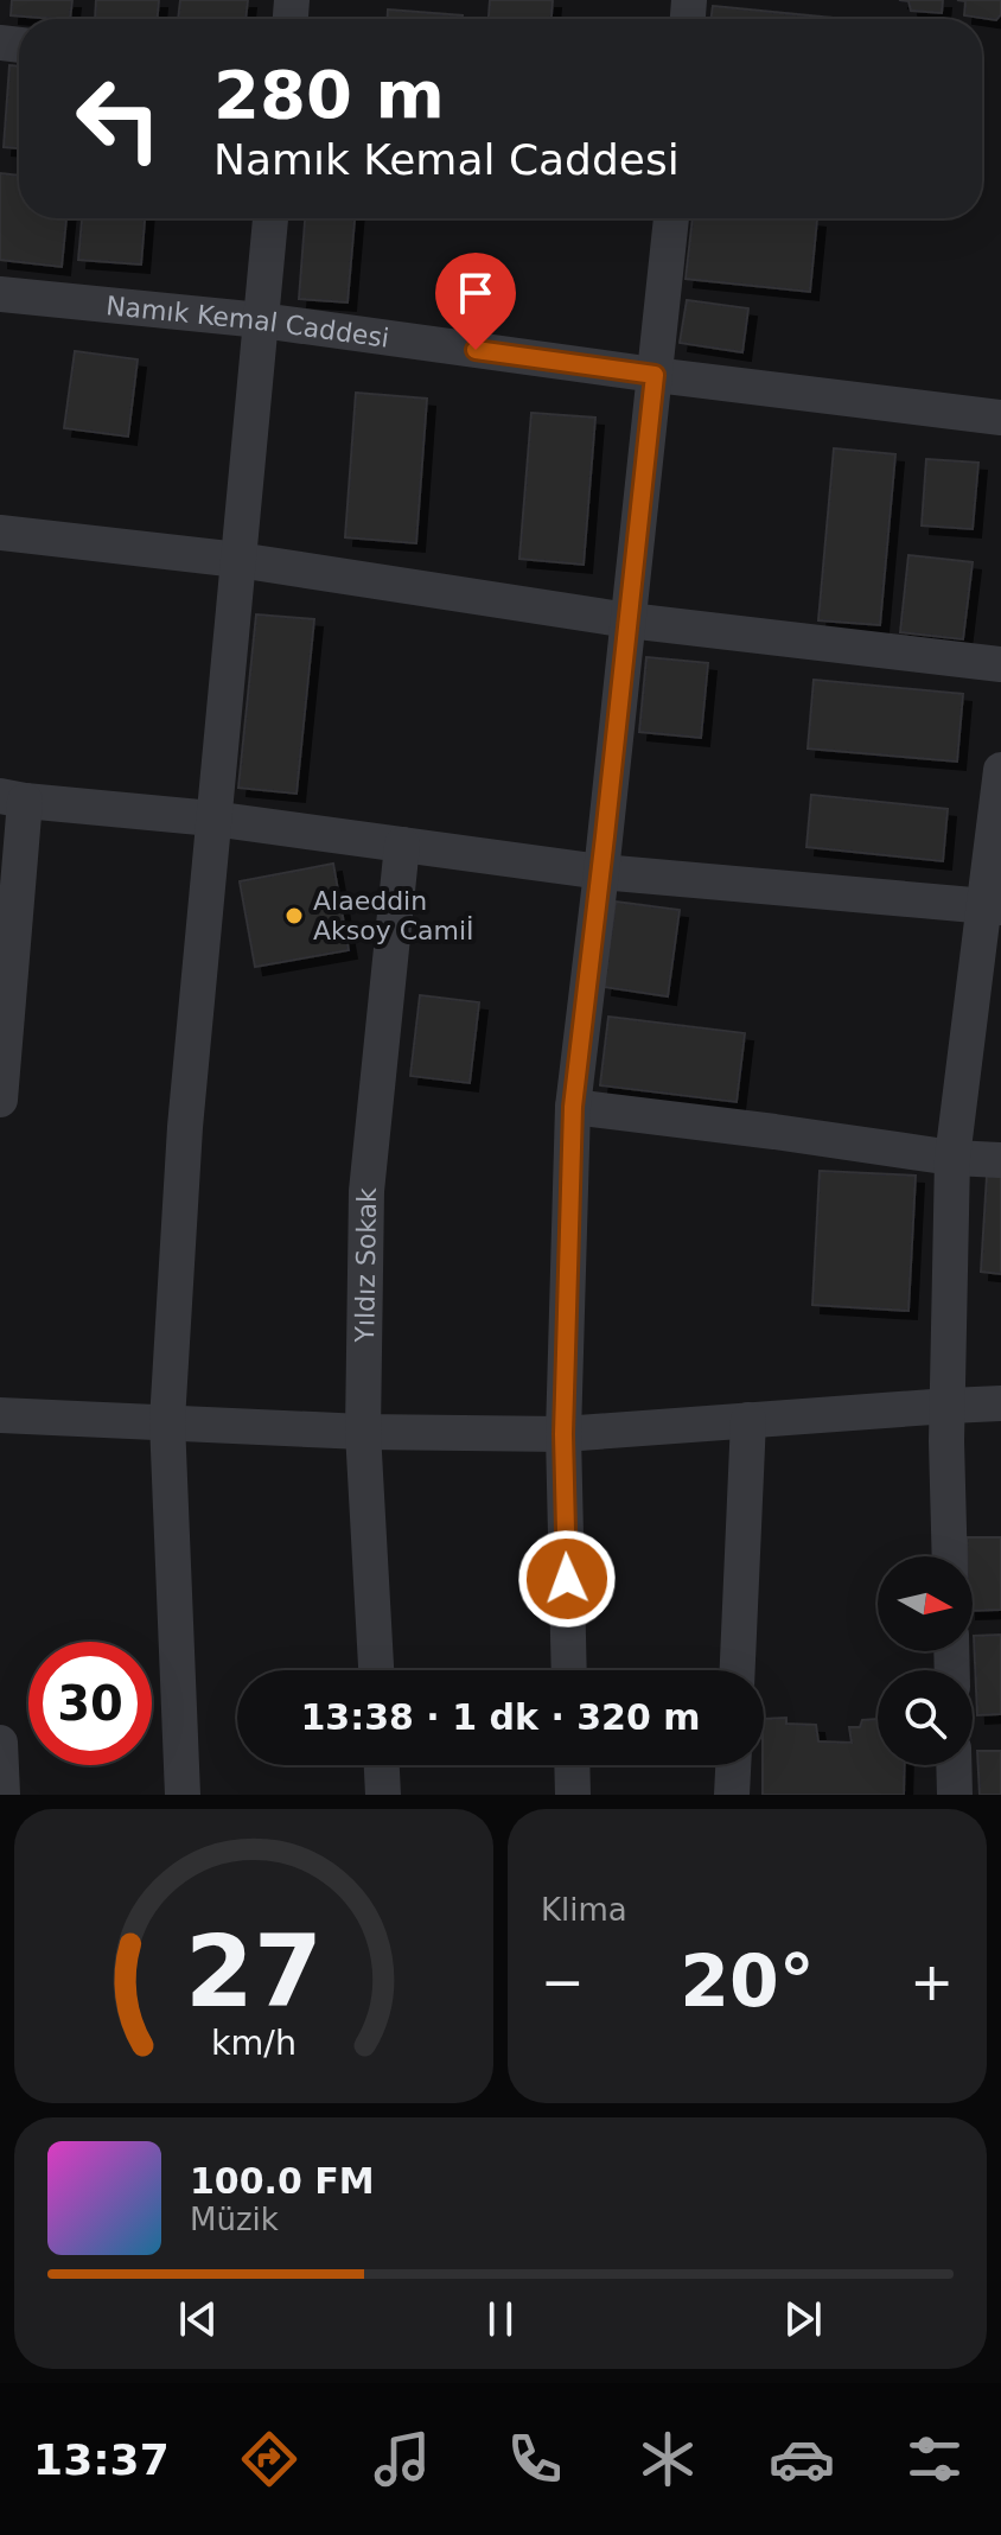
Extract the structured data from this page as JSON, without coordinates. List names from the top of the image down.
{
  "streets": {
    "street": ["Namık Kemal Caddesi", "Yıldız Sokak"]
  },
  "places": ["Alaeddin Aksoy Camiİ"],
  "north": "right",
  "page": {
    "turn": ["280 m", "Namık Kemal Caddesi"],
    "limit": "30",
    "trip": "13:38 · 1 dk · 320 m",
    "tile": "Klima",
    "heat": ["−", "20°", "+"],
    "song": ["100.0 FM", "Müzik"],
    "tabs": "13:37",
    "gauge": ["27", "km/h"]
  }
}
